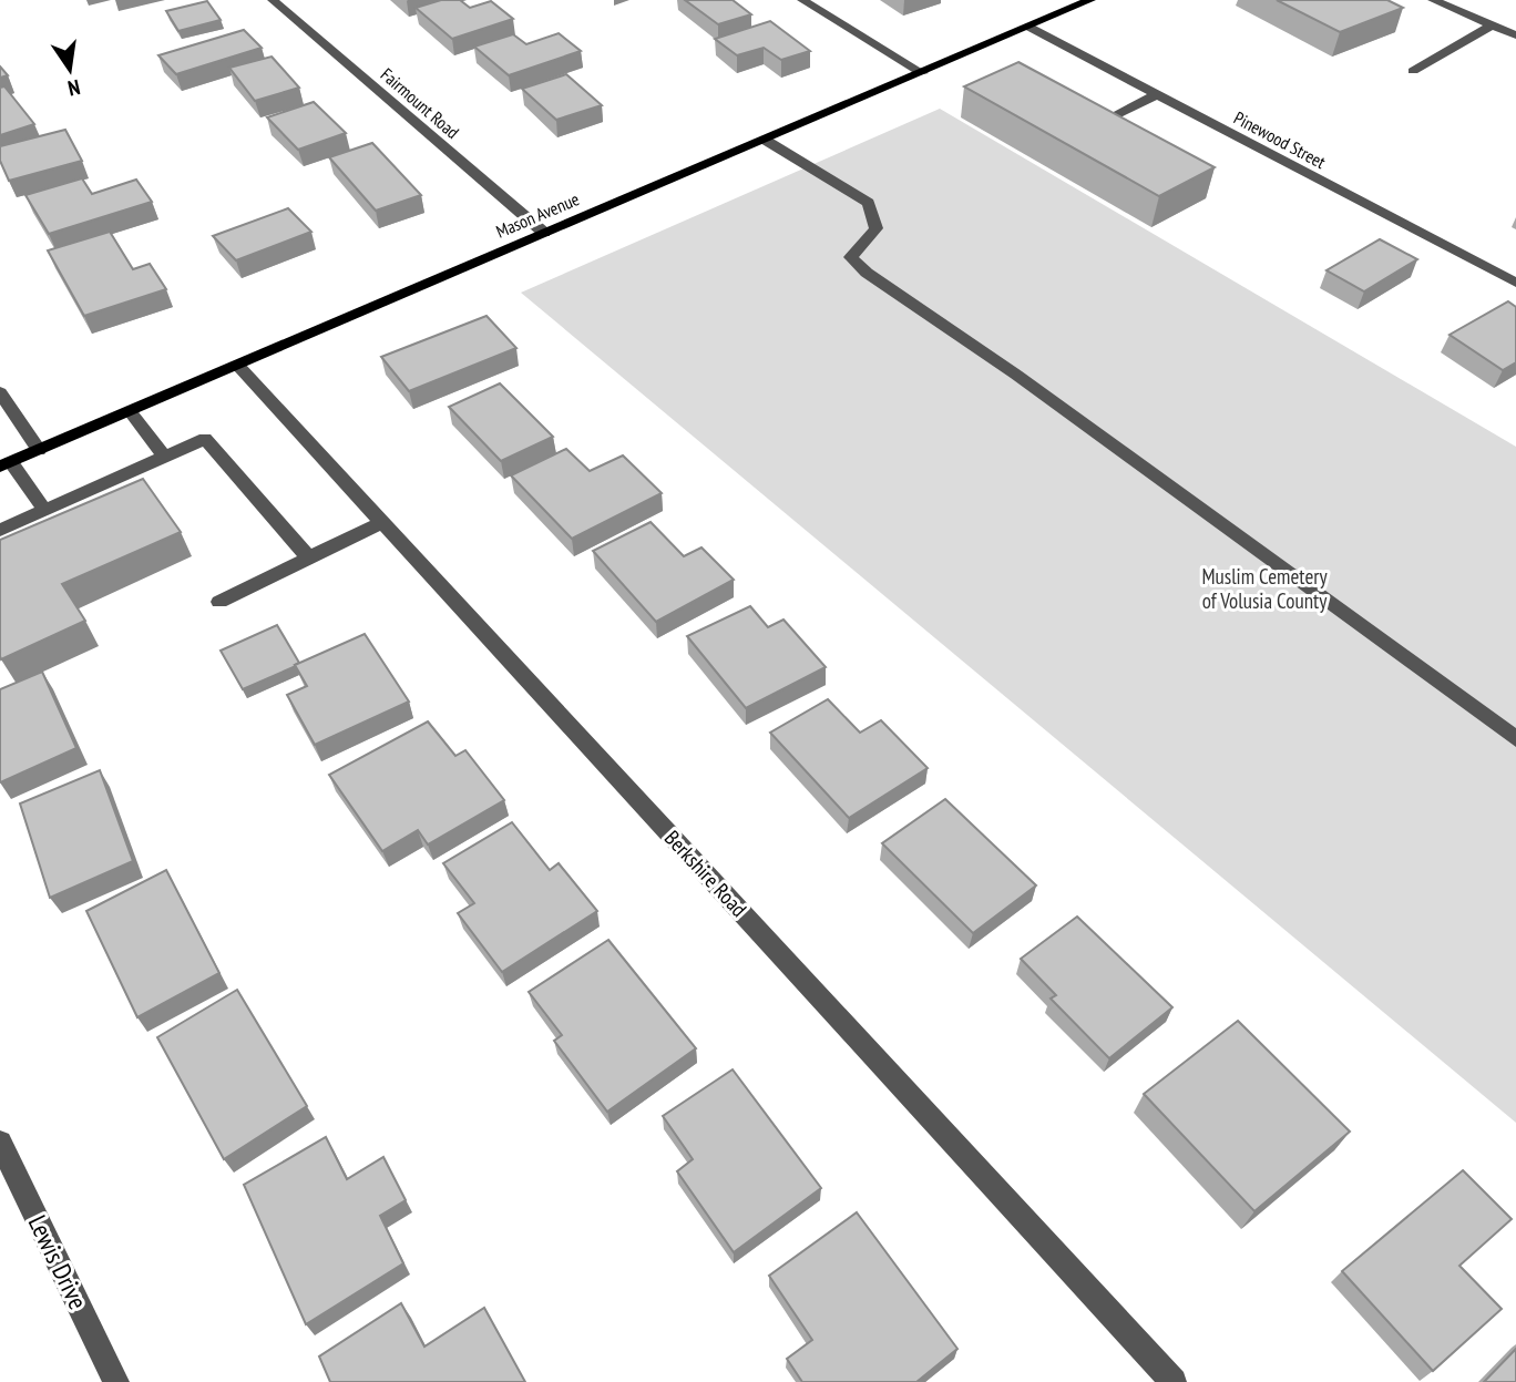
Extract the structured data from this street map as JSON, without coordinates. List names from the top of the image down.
{
  "streets": {
    "main road": ["Mason Avenue"],
    "street": [
      "Fairmount Road",
      "Pinewood Street",
      "Berkshire Road",
      "Lewis Drive"
    ]
  },
  "crossings": [
    ["Fairmount Road", "Mason Avenue"],
    ["Pinewood Street", "Mason Avenue"],
    ["Mason Avenue", "Berkshire Road"]
  ],
  "parks": ["Muslim Cemetery of Volusia County"],
  "north": "bottom"
}
